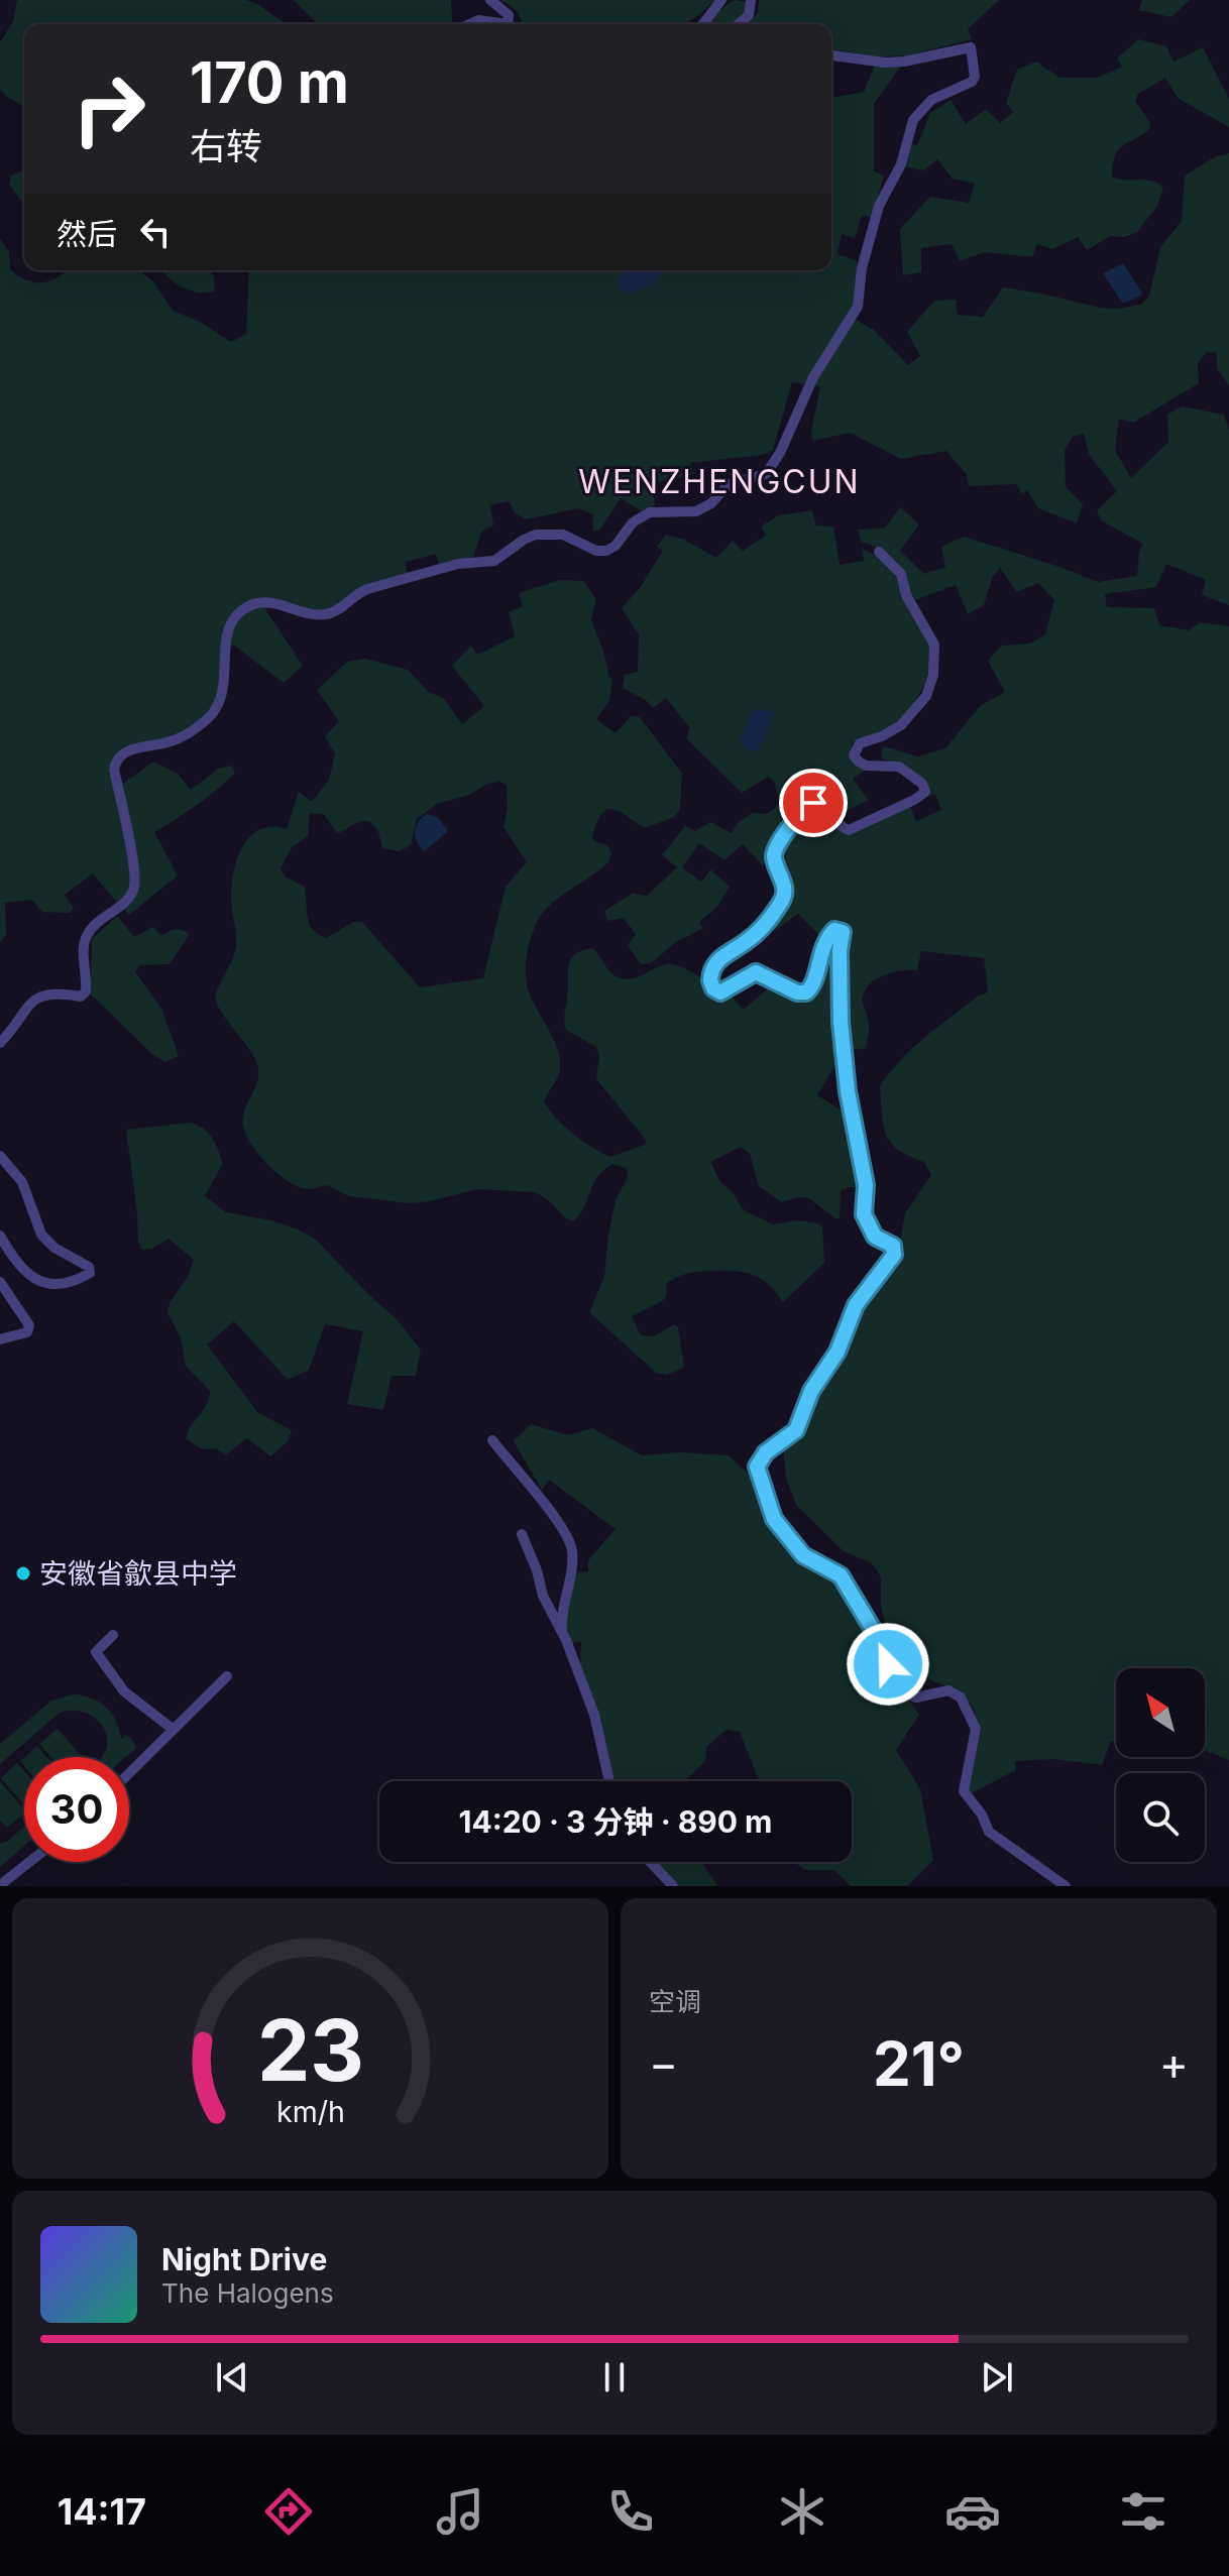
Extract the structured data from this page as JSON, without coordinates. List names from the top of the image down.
{
  "districts": ["WENZHENGCUN"],
  "places": ["安徽省歙县中学"],
  "north": "top left",
  "page": {
    "turn": ["170 m", "右转"],
    "then": "然后",
    "limit": "30",
    "trip": "14:20 · 3 分钟 · 890 m",
    "tile": "空调",
    "heat": ["−", "21°", "+"],
    "song": ["Night Drive", "The Halogens"],
    "tabs": "14:17",
    "gauge": ["23", "km/h"]
  }
}
